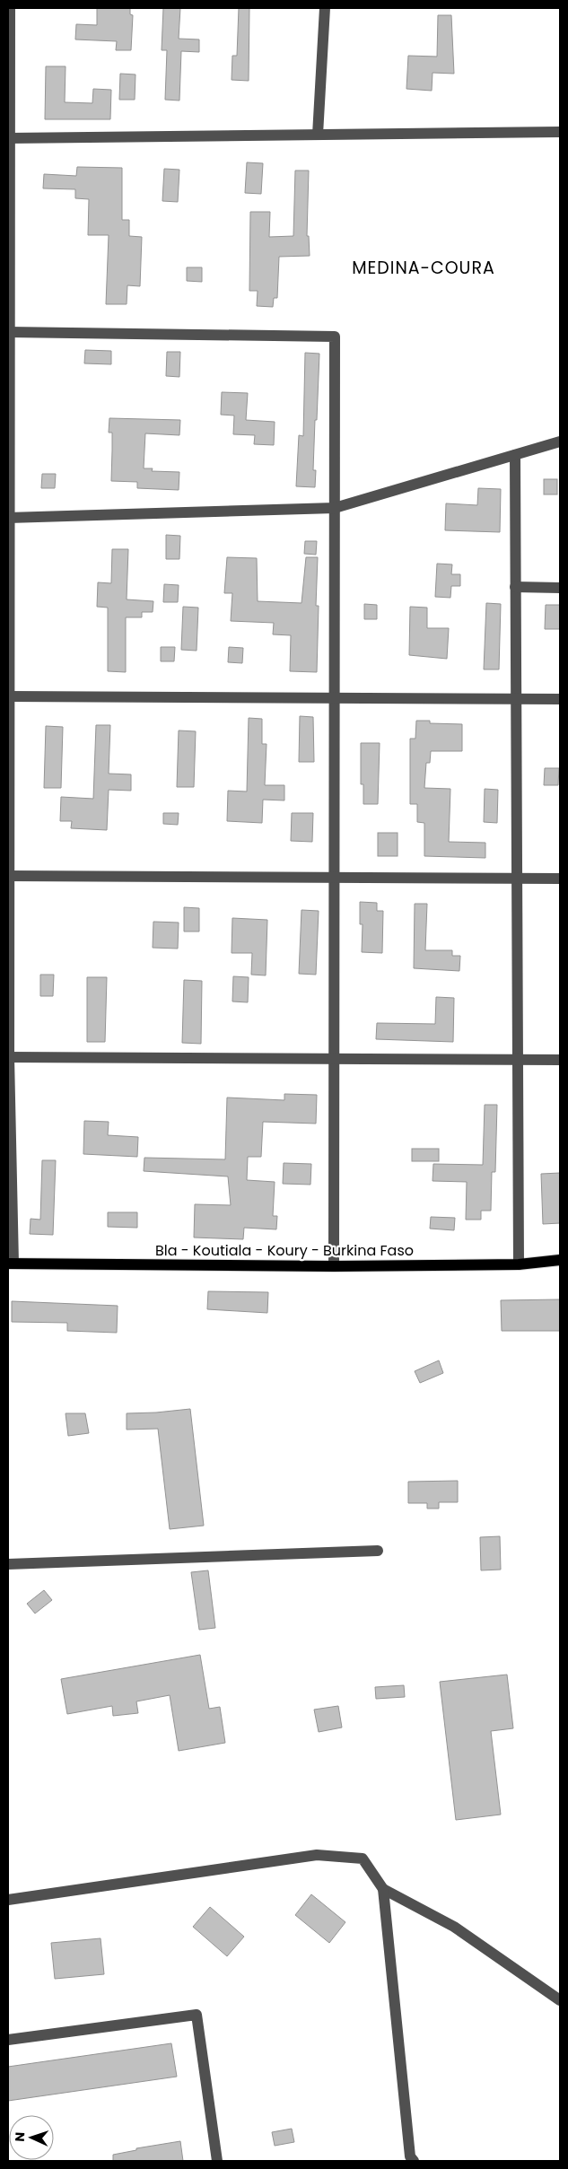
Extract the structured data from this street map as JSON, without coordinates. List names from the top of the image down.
{
  "streets": {
    "main road": ["Bla - Koutiala - Koury - Burkina Faso"]
  },
  "districts": ["MEDINA-COURA"],
  "north": "left"
}
